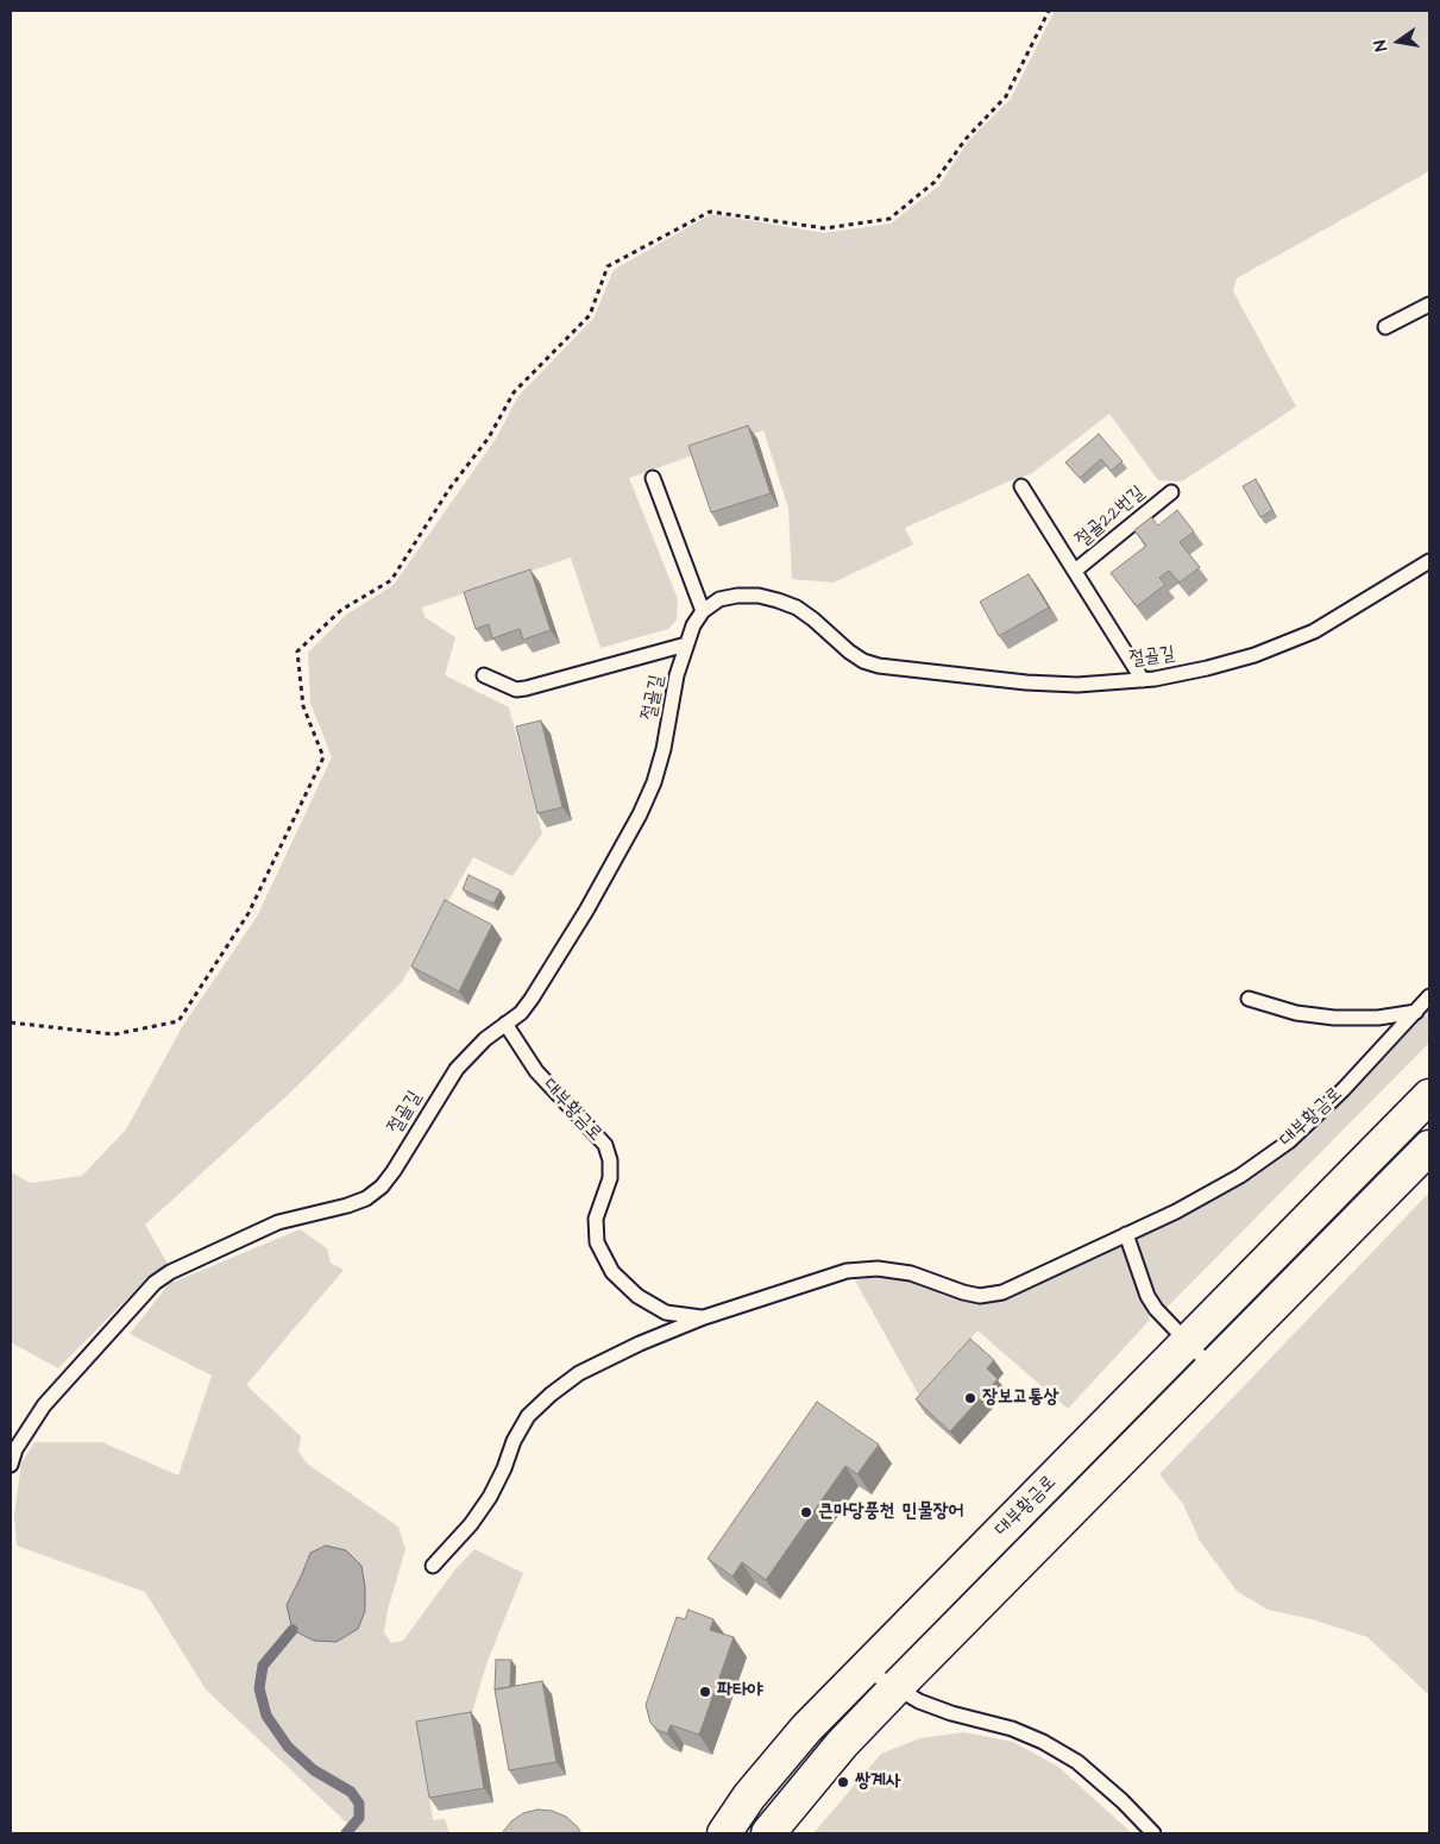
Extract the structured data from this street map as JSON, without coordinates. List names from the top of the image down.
{
  "streets": {
    "main road": ["대부황금로"],
    "lane": ["절골22번길", "절골길"]
  },
  "crossings": [
    ["절골22번길", "절골길"],
    ["절골길", "대부황금로"]
  ],
  "places": [
    "장보고통상",
    "큰마당풍천 민물장어",
    "파타야",
    "쌍계사"
  ],
  "north": "left"
}
